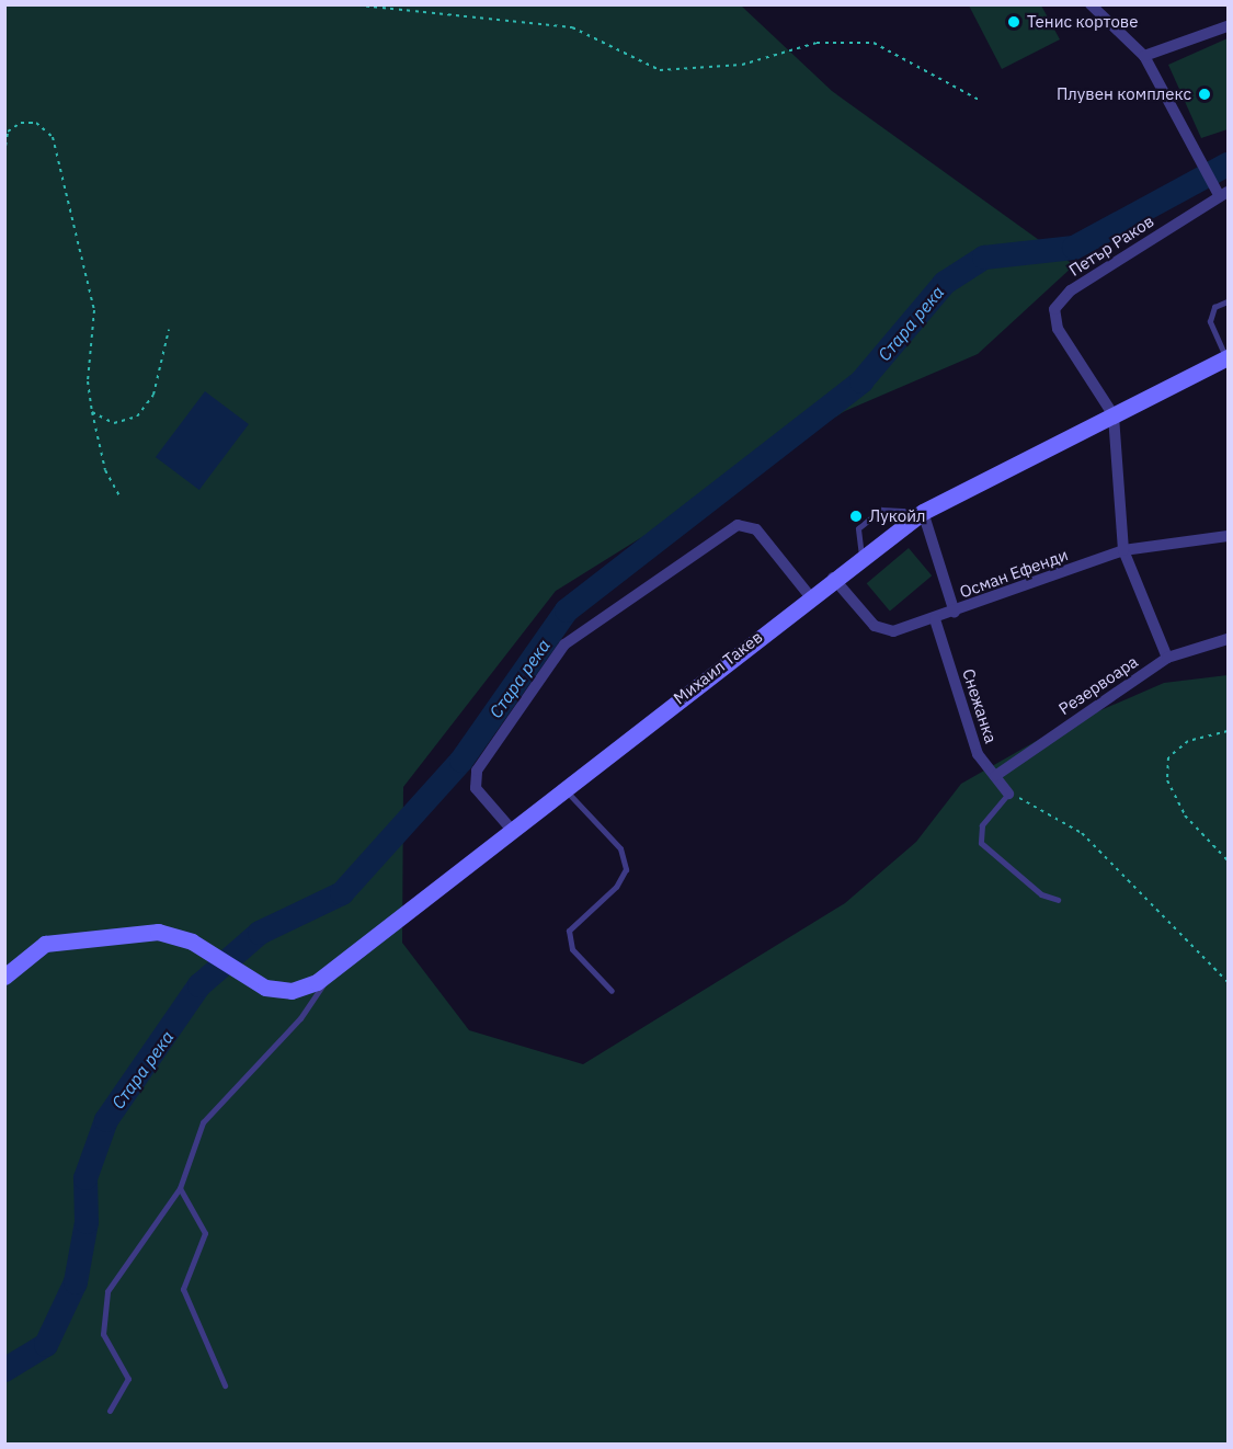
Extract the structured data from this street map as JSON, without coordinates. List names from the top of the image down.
{
  "streets": {
    "main road": ["Михаил Такев"],
    "street": [
      "Петър Раков",
      "Осман Ефенди",
      "Резервоара",
      "Снежанка"
    ]
  },
  "crossings": [
    ["Петър Раков", "Михаил Такев"],
    ["Осман Ефенди", "Михаил Такев"],
    ["Осман Ефенди", "Снежанка"],
    ["Резервоара", "Снежанка"]
  ],
  "water": ["Стара река"],
  "places": ["Тенис кортове", "Плувен комплекс", "Лукойл"]
}
